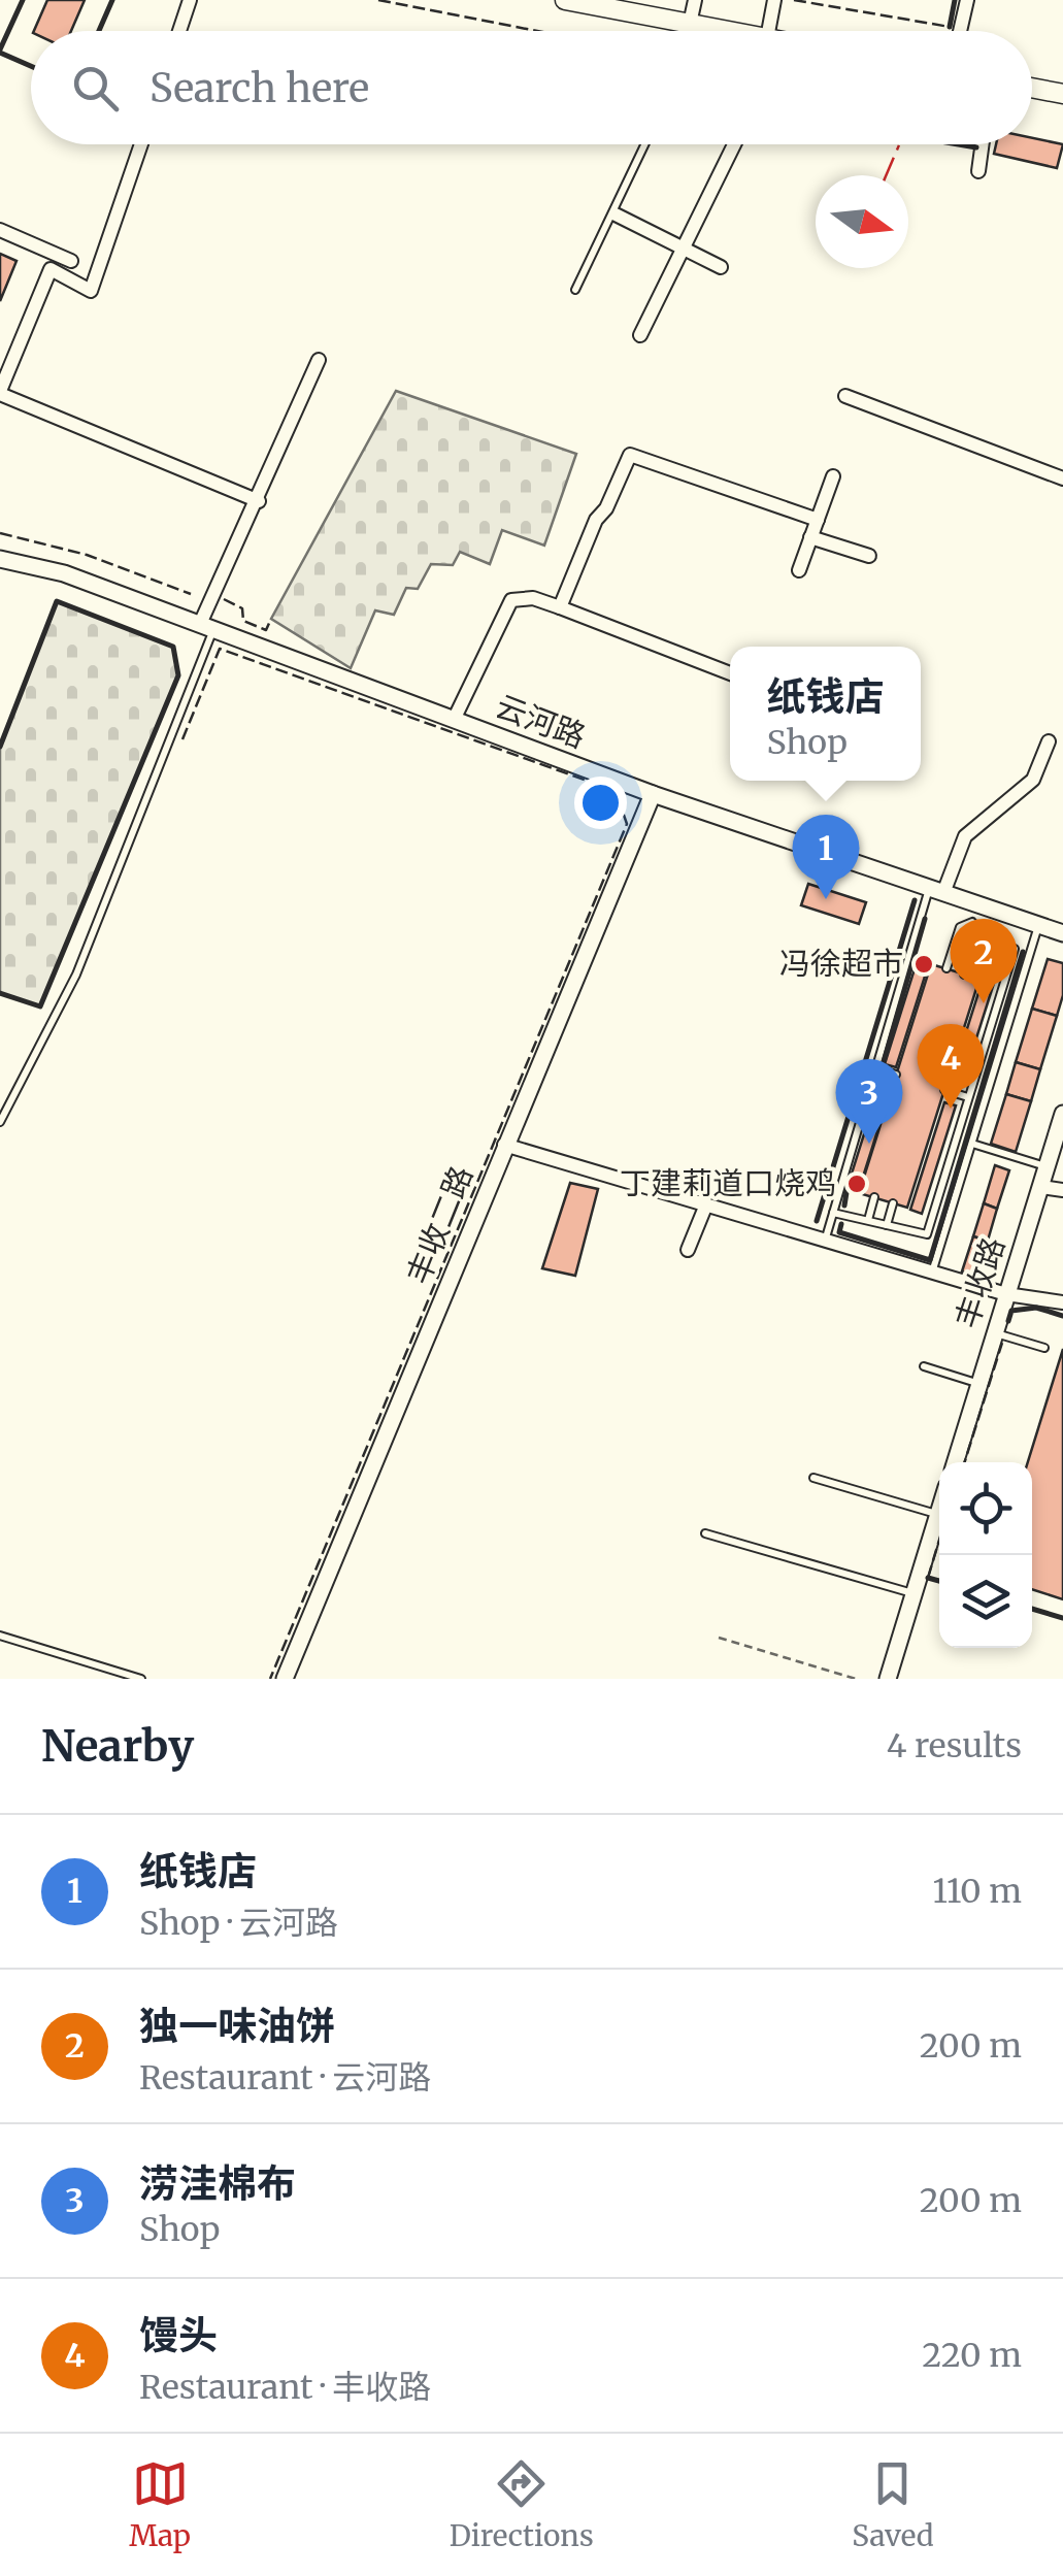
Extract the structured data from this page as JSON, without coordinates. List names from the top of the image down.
{
  "streets": {
    "street": ["云河路", "丰收二路", "丰收路"]
  },
  "crossings": [
    ["云河路", "丰收二路"]
  ],
  "places": ["冯徐超市", "丁建莉道口烧鸡"],
  "north": "right",
  "page": {
    "search": "Search here",
    "popup": ["纸钱店", "Shop"],
    "pins": [
      "1",
      "2",
      "4",
      "3"
    ],
    "heading": ["Nearby", "4 results"],
    "list": [
      {
        "mark": "1",
        "name": "纸钱店",
        "note": "Shop · 云河路",
        "value": "110 m"
      },
      {
        "mark": "2",
        "name": "独一味油饼",
        "note": "Restaurant · 云河路",
        "value": "200 m"
      },
      {
        "mark": "3",
        "name": "涝洼棉布",
        "note": "Shop",
        "value": "200 m"
      },
      {
        "mark": "4",
        "name": "馒头",
        "note": "Restaurant · 丰收路",
        "value": "220 m"
      }
    ],
    "nav": ["Map", "Directions", "Saved"]
  }
}
